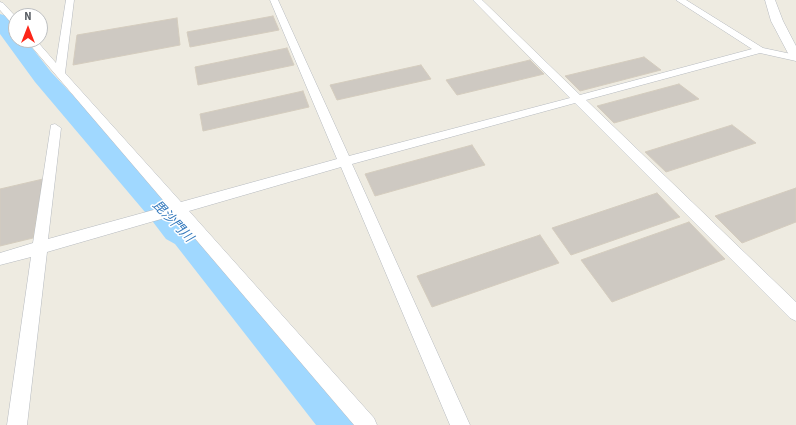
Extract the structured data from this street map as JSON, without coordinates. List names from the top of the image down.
{
  "water": ["毘沙門川"],
  "north": "top"
}
